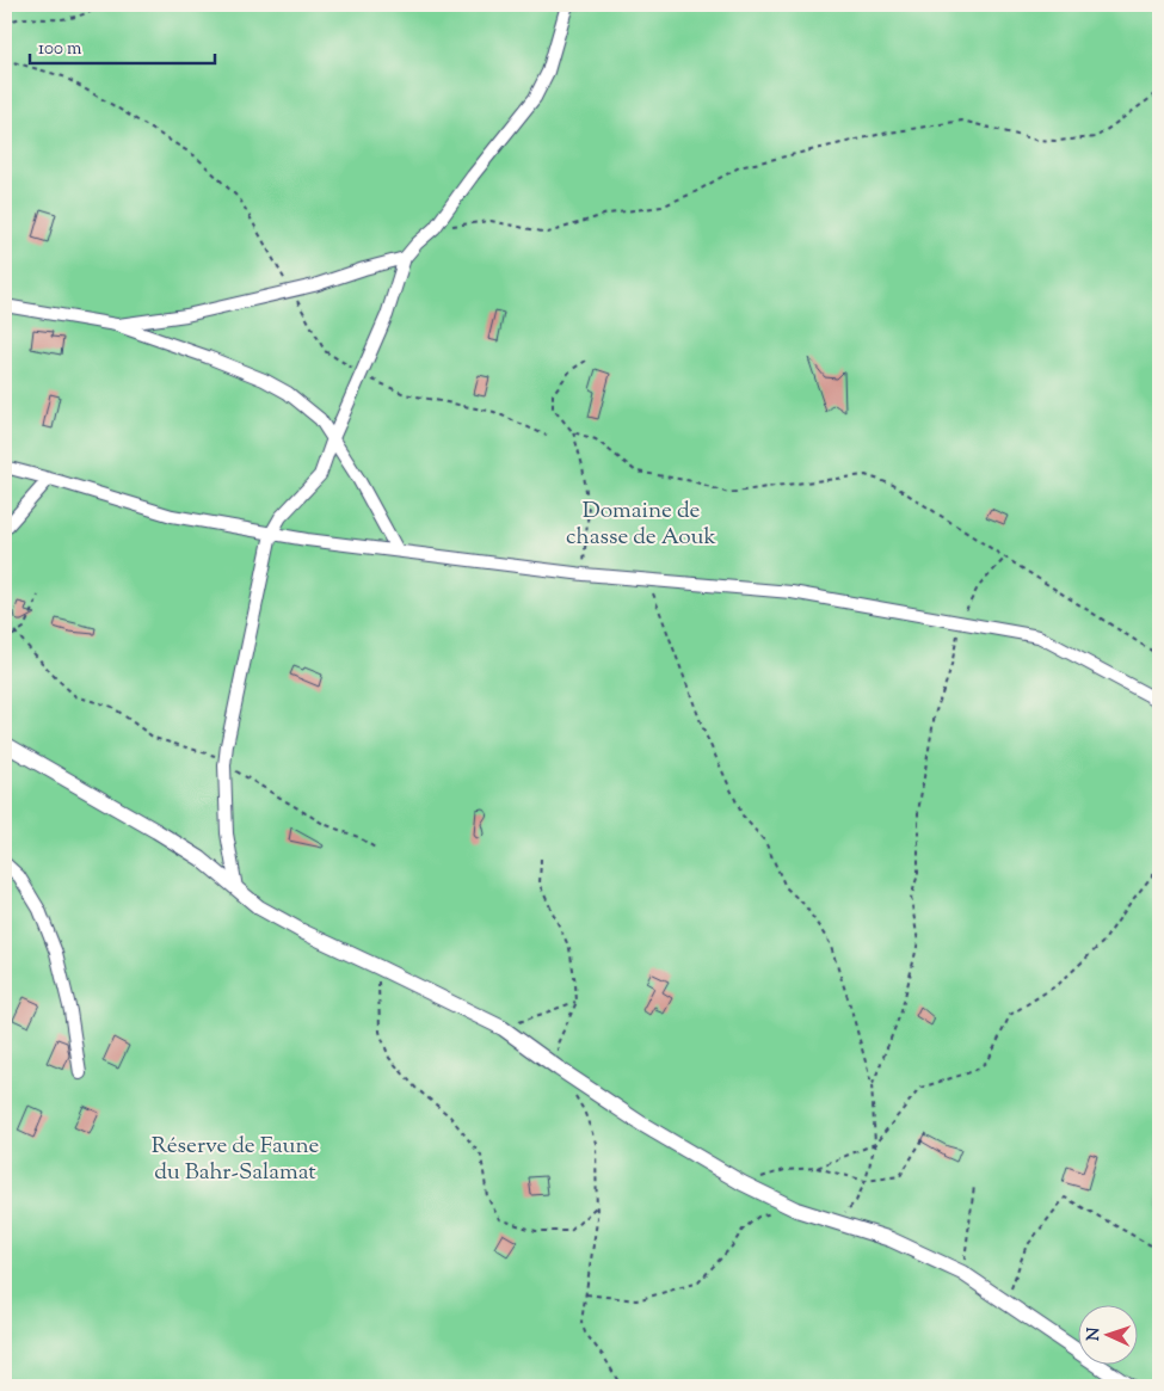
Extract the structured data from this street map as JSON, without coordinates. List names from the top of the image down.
{
  "parks": ["Domaine de chasse de Aouk", "Réserve de Faune du Bahr-Salamat"],
  "scale_bar": "100 m",
  "north": "left"
}
